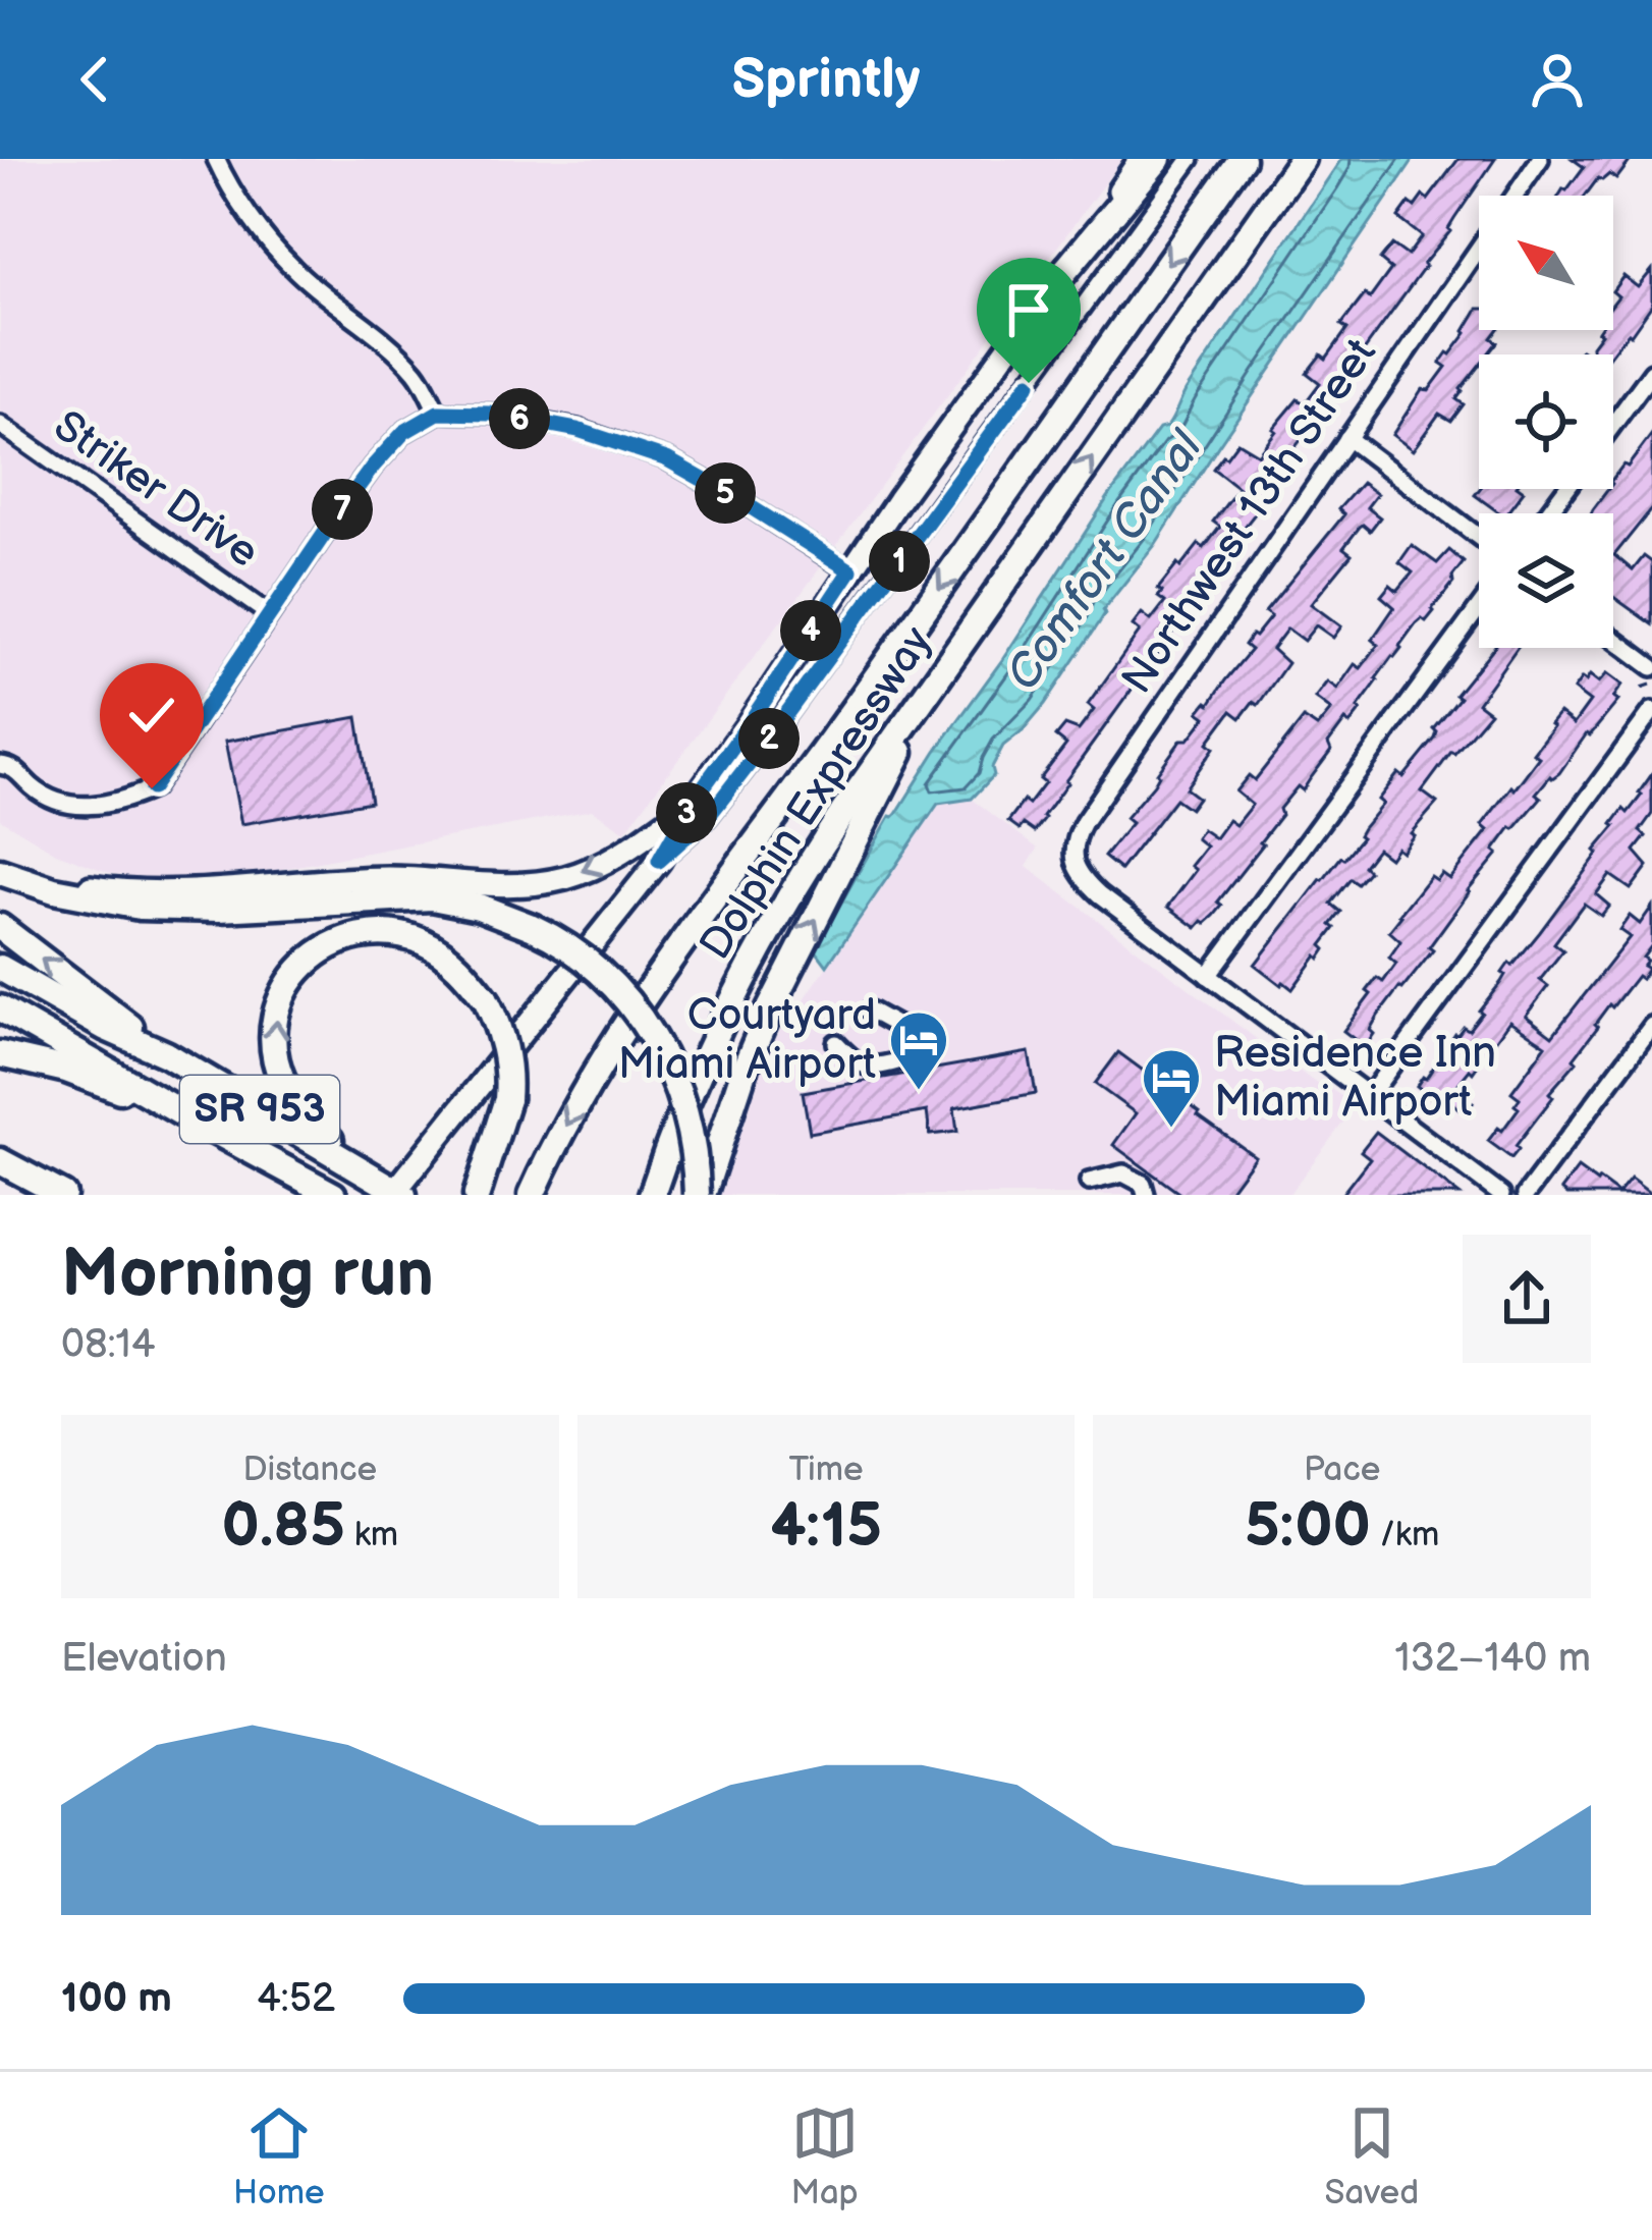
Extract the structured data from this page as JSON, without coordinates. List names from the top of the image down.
{
  "streets": {
    "highway": ["Dolphin Expressway", "SR 953"],
    "street": ["Striker Drive", "Northwest 13th Street"]
  },
  "water": ["Comfort Canal"],
  "places": {
    "hotel": ["Courtyard Miami Airport", "Residence Inn Miami Airport"]
  },
  "north": "top left",
  "page": {
    "header": "Sprintly",
    "pins": [
      "6",
      "5",
      "7",
      "1",
      "4",
      "2",
      "3"
    ],
    "heading": ["Morning run", "08:14"],
    "stats": [
      ["Distance", "0.85 km"],
      ["Time", "4:15"],
      ["Pace", "5:00 /km"]
    ],
    "chart": ["Elevation", "132–140 m"],
    "list": [
      {
        "name": "100 m",
        "note": "4:52"
      }
    ],
    "tabs": ["Home", "Map", "Saved"]
  }
}
